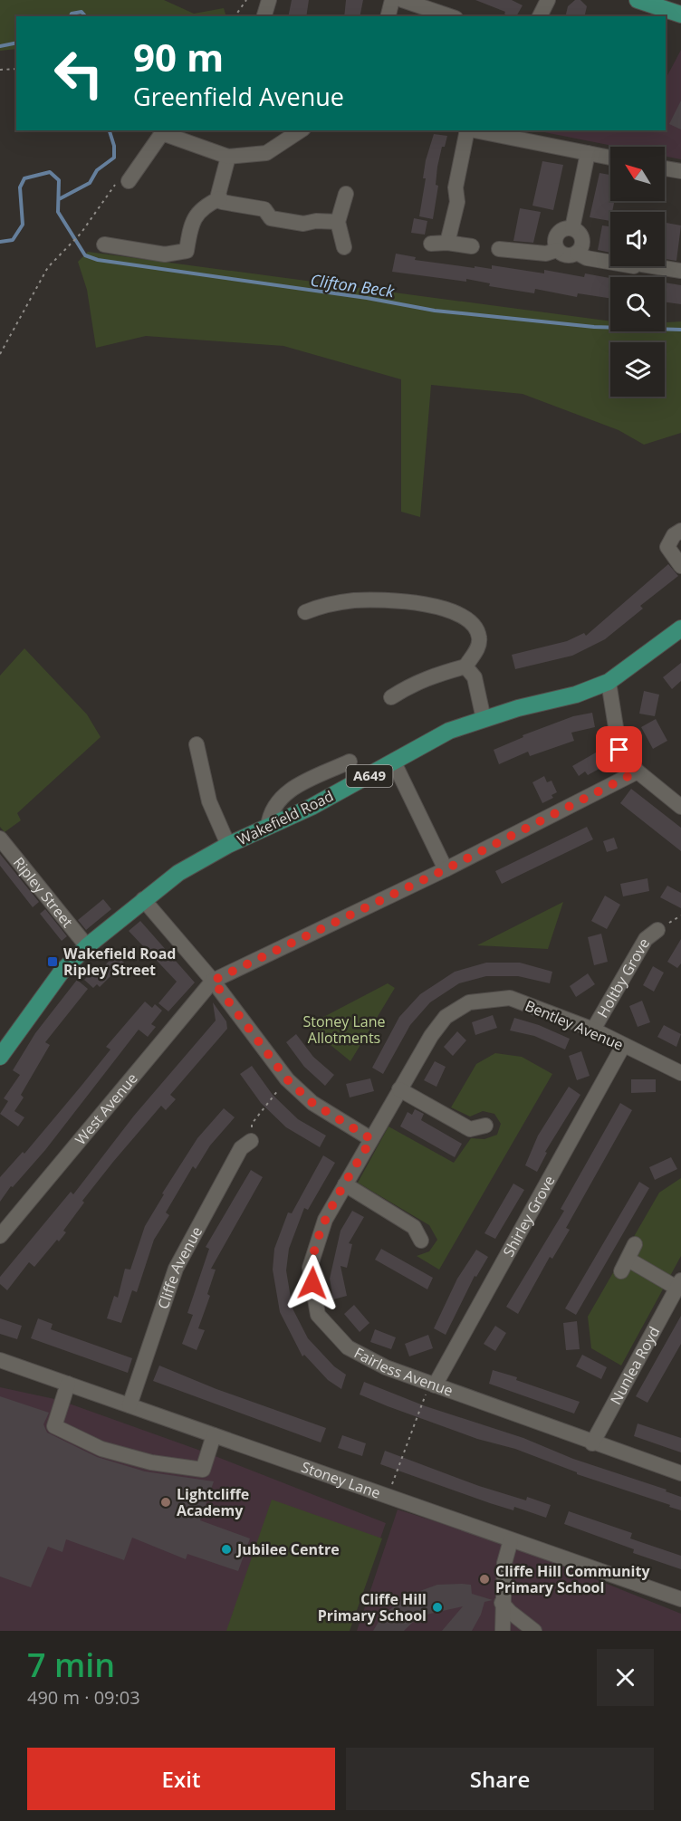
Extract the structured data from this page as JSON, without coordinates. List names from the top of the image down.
{
  "streets": {
    "main road": ["A649", "Wakefield Road"],
    "street": [
      "Ripley Street",
      "Holtby Grove",
      "Bentley Avenue",
      "West Avenue",
      "Shirley Grove",
      "Cliffe Avenue",
      "Nunlea Royd",
      "Fairless Avenue",
      "Stoney Lane"
    ]
  },
  "crossings": [
    ["Wakefield Road", "Ripley Street"],
    ["Holtby Grove", "Bentley Avenue"],
    ["Bentley Avenue", "Shirley Grove"],
    ["Bentley Avenue", "Fairless Avenue"],
    ["Shirley Grove", "Fairless Avenue"],
    ["Cliffe Avenue", "Stoney Lane"],
    ["Nunlea Royd", "Fairless Avenue"]
  ],
  "water": ["Clifton Beck"],
  "parks": ["Stoney Lane Allotments"],
  "places": {
    "transit": ["Wakefield Road Ripley Street"],
    "other": [
      "Lightcliffe Academy",
      "Jubilee Centre",
      "Cliffe Hill Community Primary School",
      "Cliffe Hill Primary School"
    ]
  },
  "north": "top left",
  "page": {
    "turn": ["90 m", "Greenfield Avenue"],
    "heading": ["7 min", "490 m · 09:03"],
    "buttons": ["Exit", "Share"]
  }
}
